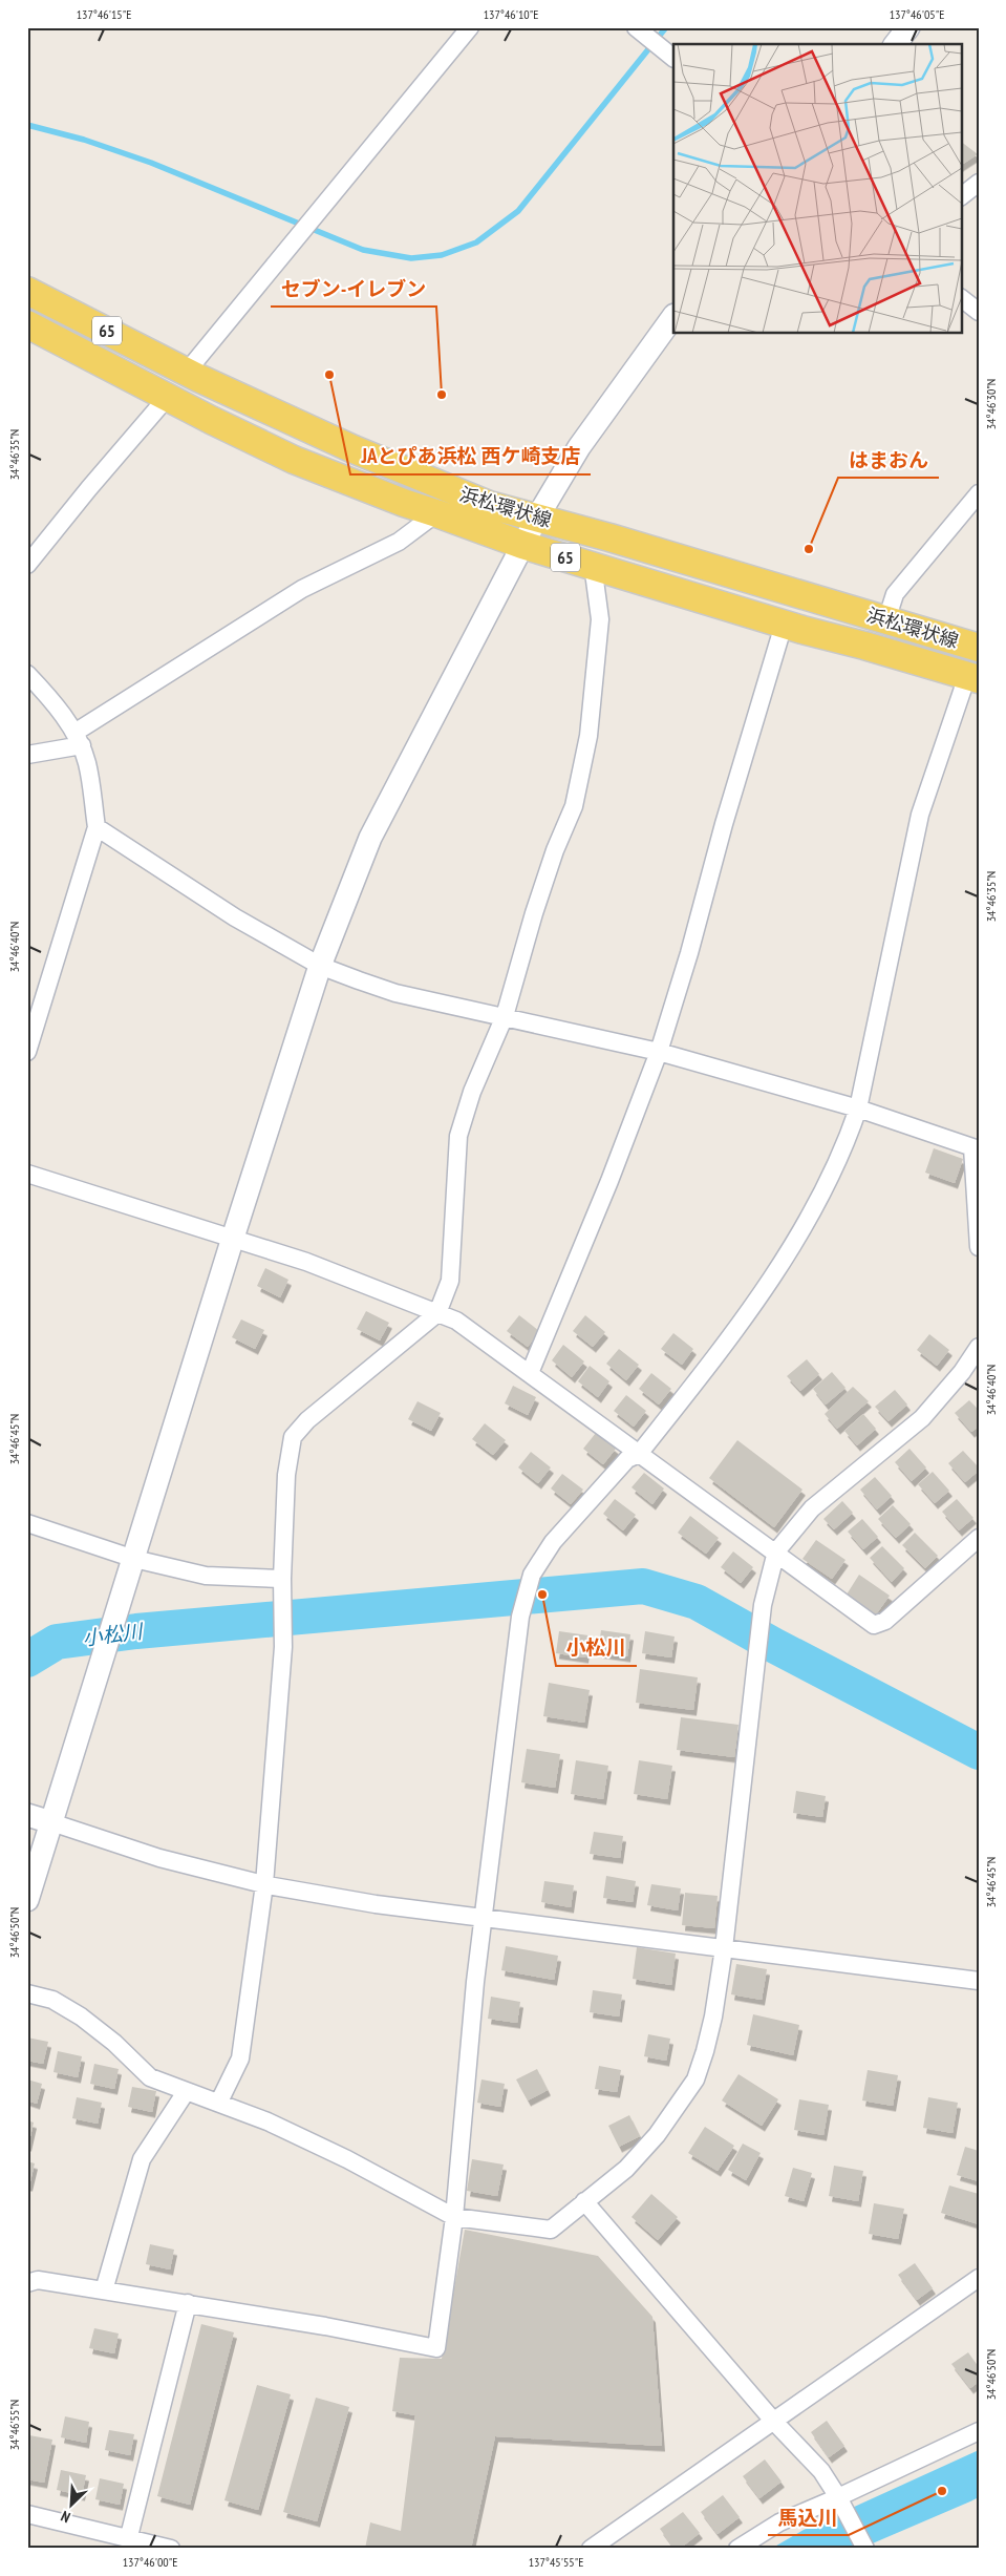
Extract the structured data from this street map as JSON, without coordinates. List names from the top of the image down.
{
  "streets": {
    "main road": ["65", "浜松環状線"]
  },
  "water": ["小松川"],
  "places": [
    "JAとぴあ浜松 西ケ崎支店",
    "セブン-イレブン",
    "はまおん",
    "小松川",
    "馬込川"
  ],
  "north": "bottom left",
  "coordinates": [
    "137°46'15\"E",
    "137°46'10\"E",
    "137°46'05\"E",
    "34°46'30\"N",
    "34°46'35\"N",
    "34°46'40\"N",
    "34°46'45\"N",
    "34°46'50\"N",
    "34°46'55\"N",
    "137°46'00\"E",
    "137°45'55\"E"
  ]
}
